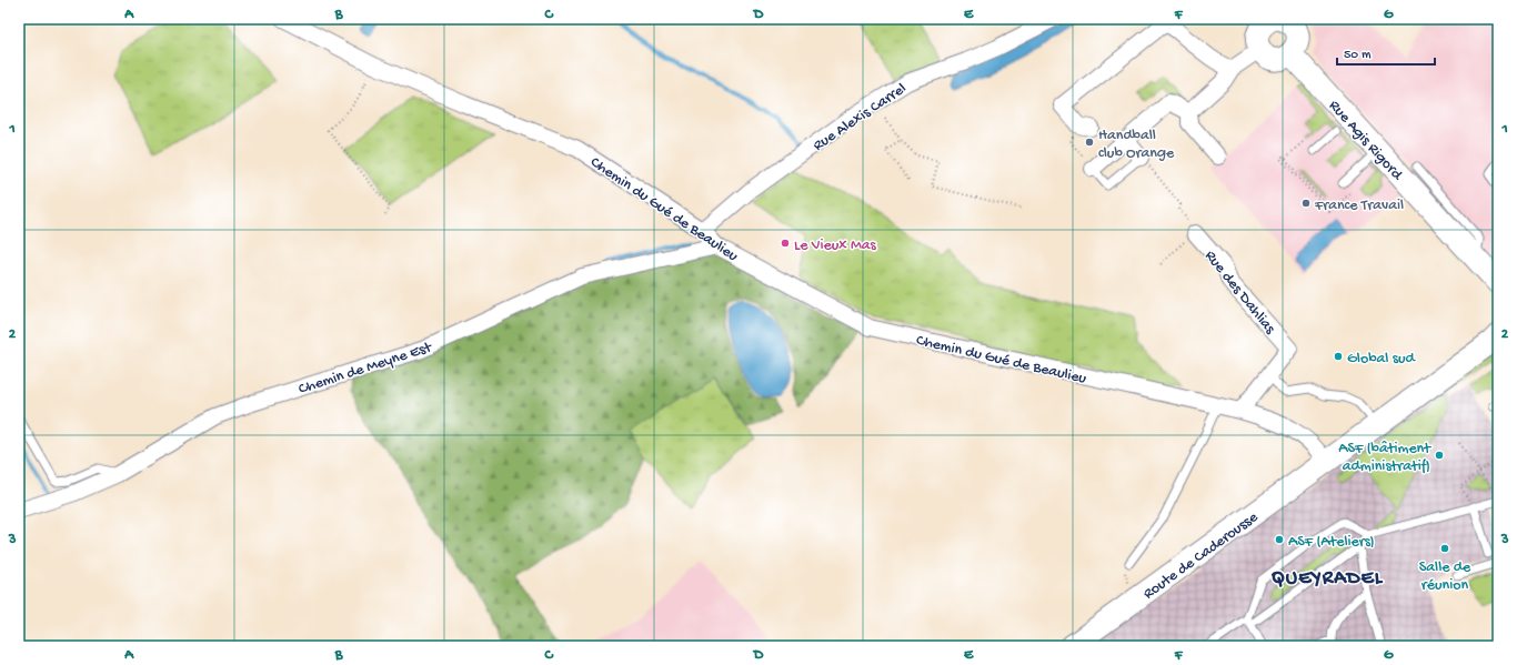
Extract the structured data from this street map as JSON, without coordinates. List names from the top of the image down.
{
  "streets": {
    "main road": ["Rue Agis Rigord", "Route de Caderousse"],
    "street": [
      "Rue Alexis Carrel",
      "Chemin du Gué de Beaulieu",
      "Rue des Dahlias",
      "Chemin de Meyne Est"
    ]
  },
  "crossings": [
    ["Rue Alexis Carrel", "Chemin du Gué de Beaulieu"],
    ["Chemin du Gué de Beaulieu", "Rue des Dahlias"],
    ["Chemin du Gué de Beaulieu", "Chemin de Meyne Est"],
    ["Chemin du Gué de Beaulieu", "Route de Caderousse"]
  ],
  "districts": ["QUEYRADEL"],
  "places": [
    "Handball club Orange",
    "France Travail",
    "Le Vieux Mas",
    "Global sud",
    "ASF (bâtiment administratif)",
    "ASF (Ateliers)",
    "Salle de réunion"
  ],
  "scale_bar": "50 m",
  "grid": {
    "columns": [
      "A",
      "B",
      "C",
      "D",
      "E",
      "F",
      "G"
    ],
    "rows": ["1", "2", "3"]
  }
}
